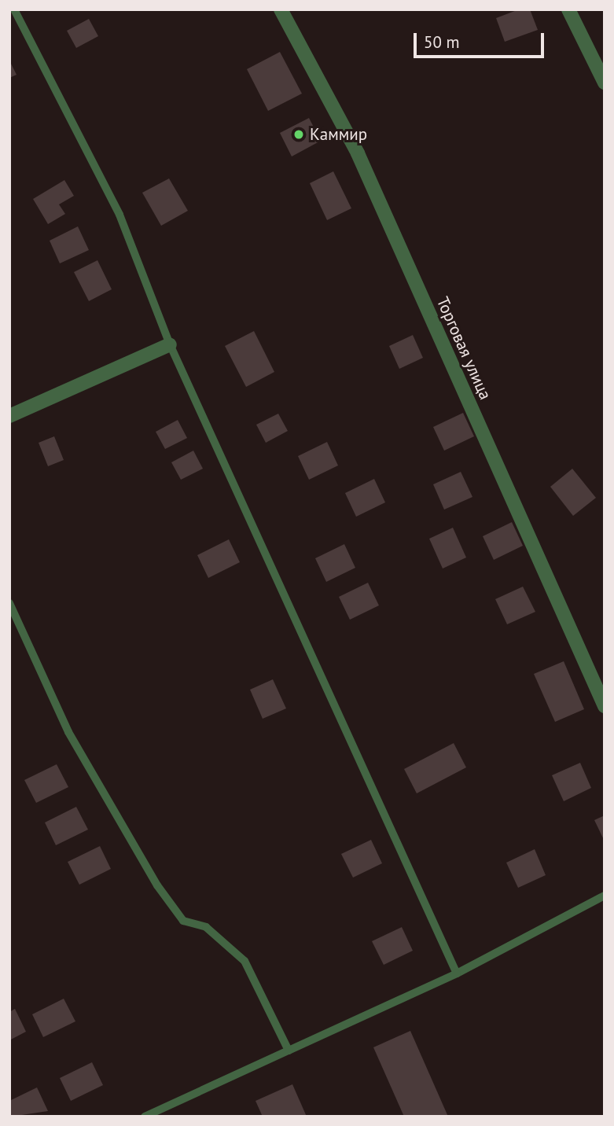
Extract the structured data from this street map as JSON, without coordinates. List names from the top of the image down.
{
  "streets": {
    "street": ["Торговая улица"]
  },
  "places": ["Каммир"],
  "scale_bar": "50 m"
}
